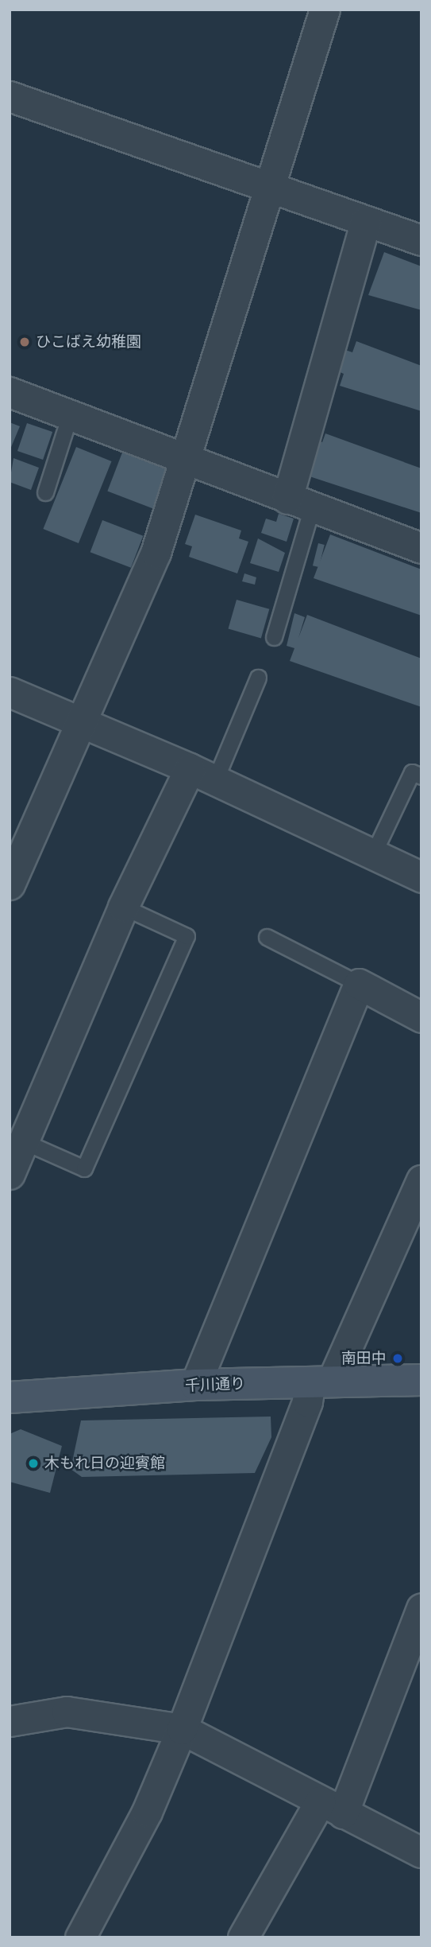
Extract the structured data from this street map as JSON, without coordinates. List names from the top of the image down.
{
  "streets": {
    "main road": ["千川通り"]
  },
  "places": ["ひこばえ幼稚園", "南田中", "木もれ日の迎賓館"]
}
